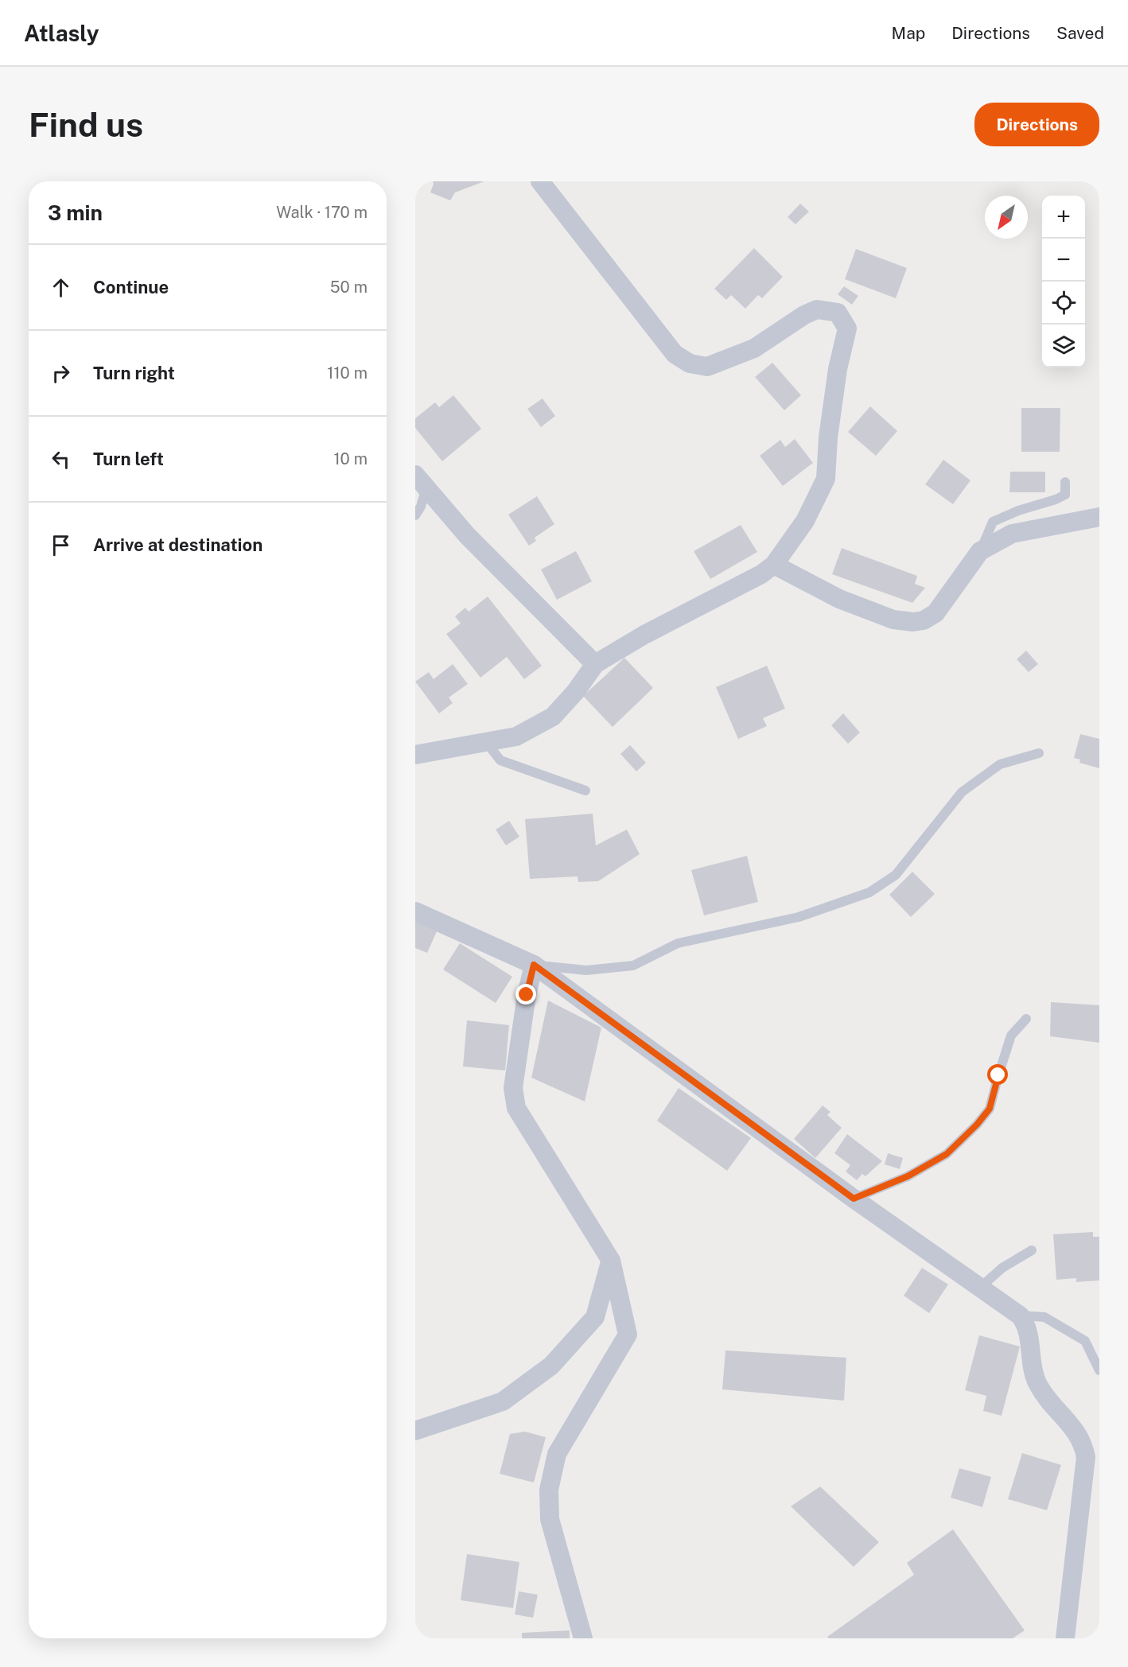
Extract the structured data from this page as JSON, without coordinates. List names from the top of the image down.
{
  "north": "bottom left",
  "page": {
    "header": "Atlasly",
    "nav": ["Map", "Directions", "Saved"],
    "buttons": "Directions",
    "title": "Find us",
    "heading": ["3 min", "Walk · 170 m"],
    "map_buttons": ["+", "−"],
    "list": [
      ["Continue", "50 m"],
      ["Turn right", "110 m"],
      ["Turn left", "10 m"],
      "Arrive at destination"
    ]
  }
}
